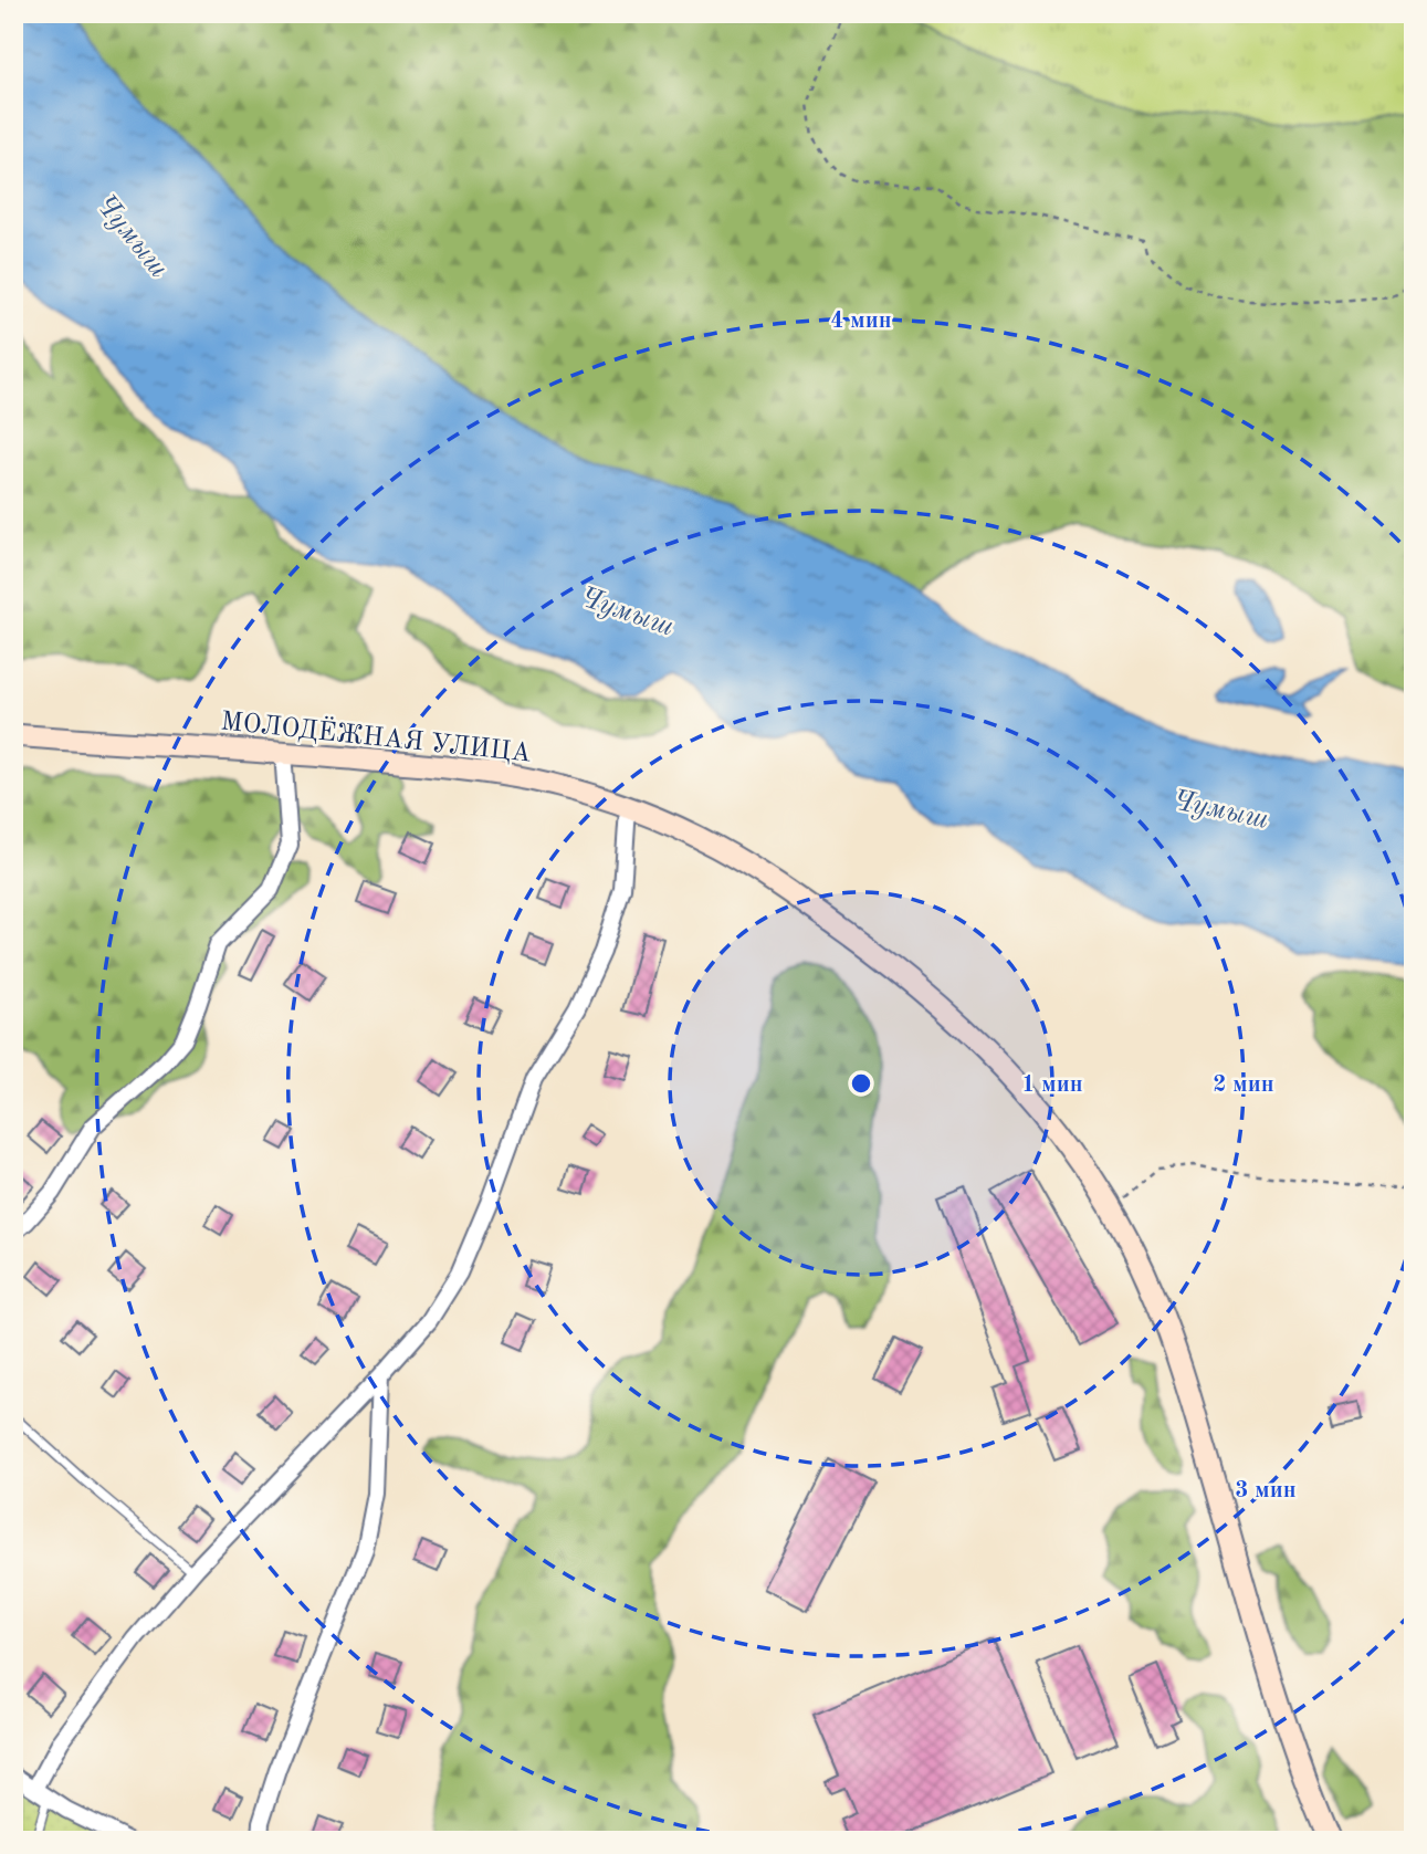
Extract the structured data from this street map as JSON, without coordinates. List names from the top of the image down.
{
  "streets": {
    "street": ["МОЛОДЁЖНАЯ УЛИЦА"]
  },
  "water": ["Чумыш"],
  "rings": [
    "4 мин",
    "1 мин",
    "2 мин",
    "3 мин"
  ]
}
